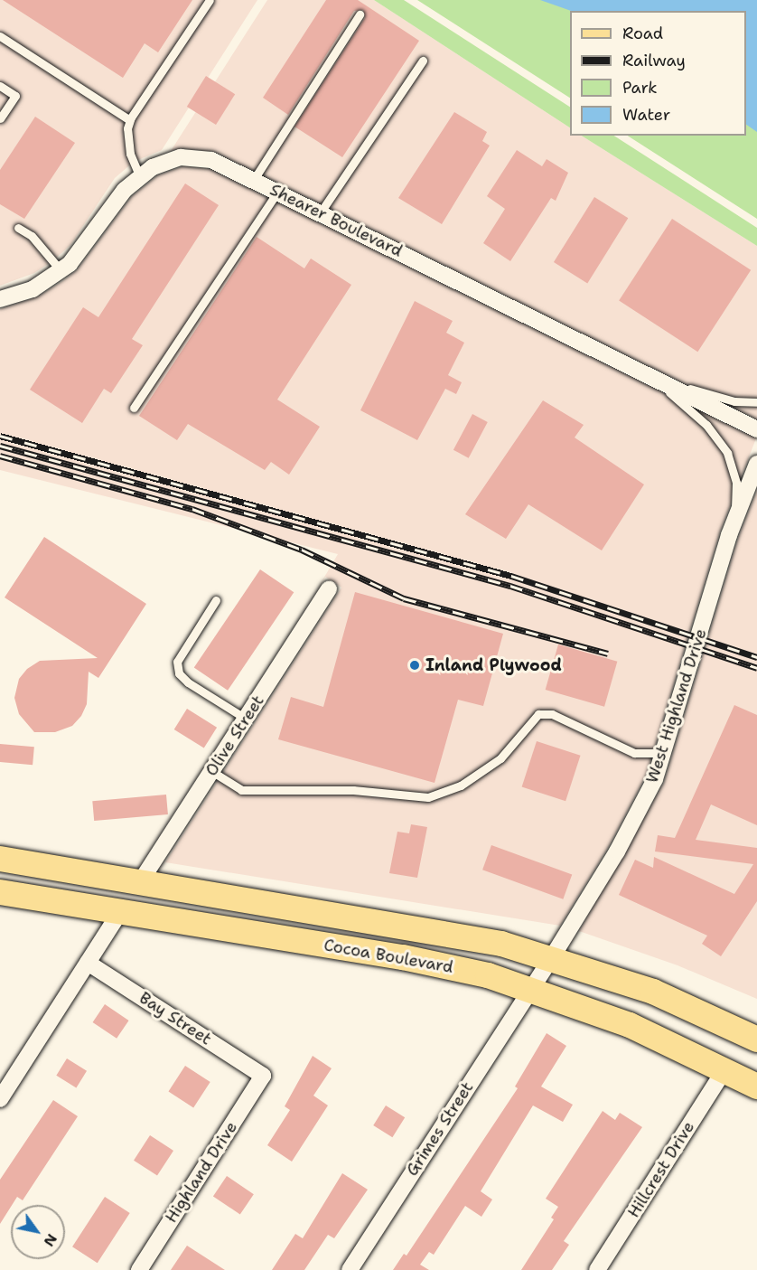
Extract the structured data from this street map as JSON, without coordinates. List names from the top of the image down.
{
  "streets": {
    "main road": ["Cocoa Boulevard"],
    "street": [
      "Shearer Boulevard",
      "West Highland Drive",
      "Olive Street",
      "Bay Street",
      "Grimes Street",
      "Hillcrest Drive",
      "Highland Drive"
    ]
  },
  "crossings": [
    ["Shearer Boulevard", "West Highland Drive"],
    ["West Highland Drive", "Cocoa Boulevard"],
    ["West Highland Drive", "Grimes Street"],
    ["Olive Street", "Cocoa Boulevard"],
    ["Cocoa Boulevard", "Grimes Street"],
    ["Cocoa Boulevard", "Hillcrest Drive"],
    ["Bay Street", "Highland Drive"]
  ],
  "places": ["Inland Plywood"],
  "legend": [
    "Road",
    "Railway",
    "Park",
    "Water"
  ],
  "north": "bottom right"
}
